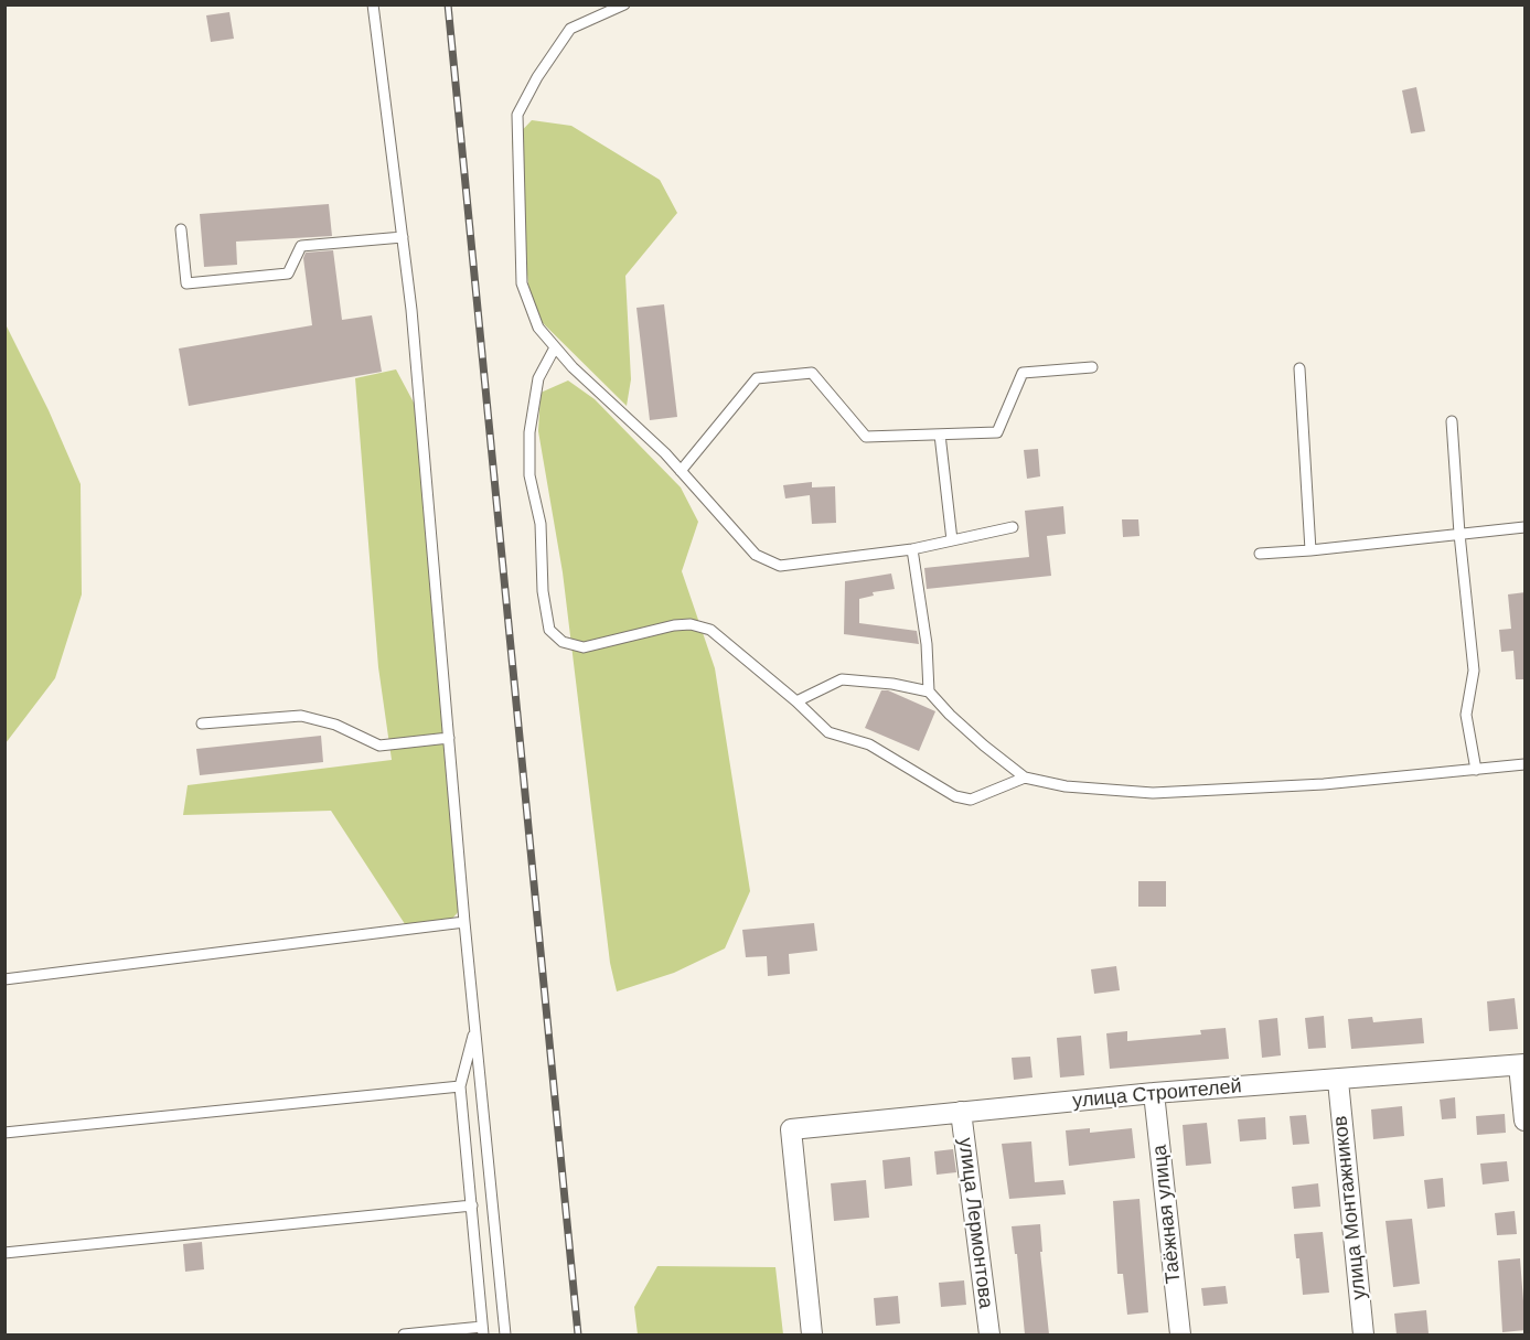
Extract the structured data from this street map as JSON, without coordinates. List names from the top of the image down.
{
  "streets": {
    "street": [
      "улица Строителей",
      "улица Монтажников",
      "Таёжная улица",
      "улица Лермонтова"
    ]
  },
  "crossings": [
    ["улица Строителей", "улица Монтажников"],
    ["улица Строителей", "Таёжная улица"],
    ["улица Строителей", "улица Лермонтова"]
  ]
}
